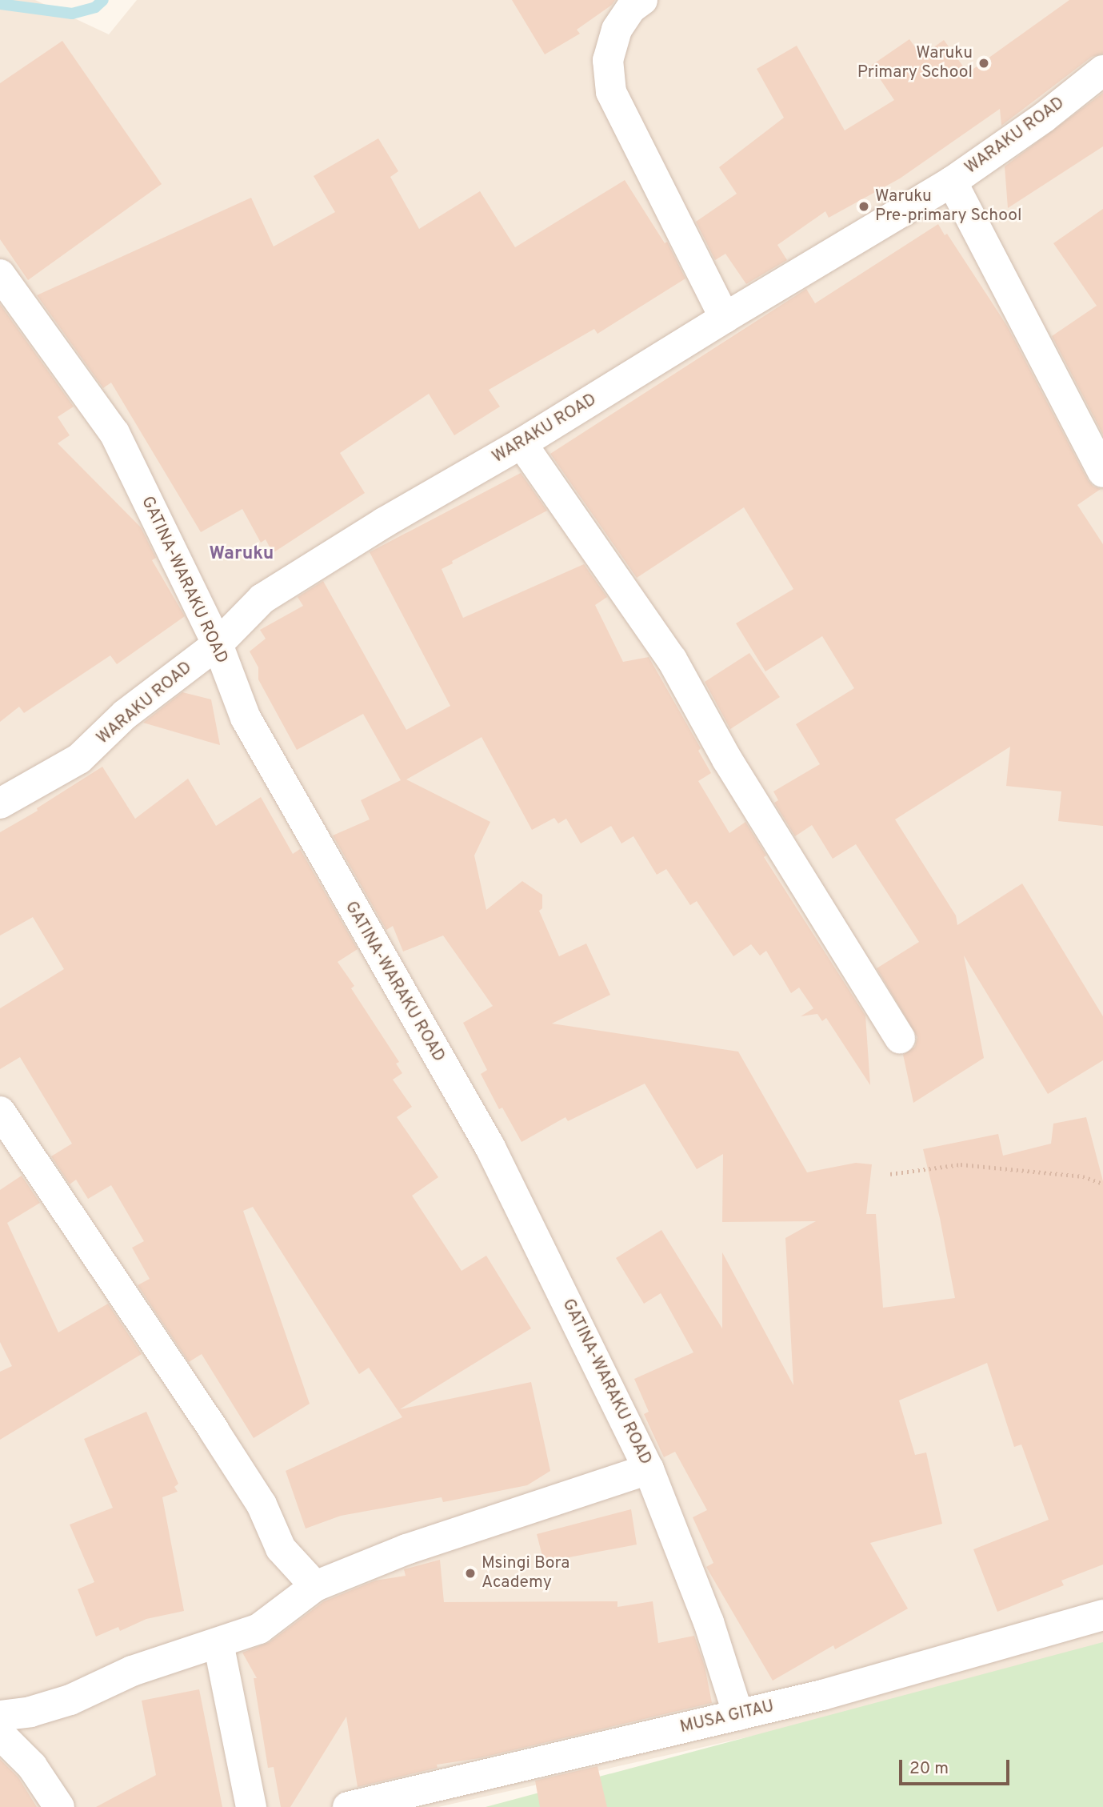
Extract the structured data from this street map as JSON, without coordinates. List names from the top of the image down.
{
  "streets": {
    "street": ["WARAKU ROAD", "GATINA-WARAKU ROAD", "MUSA GITAU"]
  },
  "crossings": [
    ["WARAKU ROAD", "GATINA-WARAKU ROAD"],
    ["GATINA-WARAKU ROAD", "MUSA GITAU"]
  ],
  "districts": ["Waruku"],
  "places": ["Waruku Primary School", "Waruku Pre-primary School", "Msingi Bora Academy"],
  "scale_bar": "20 m"
}
